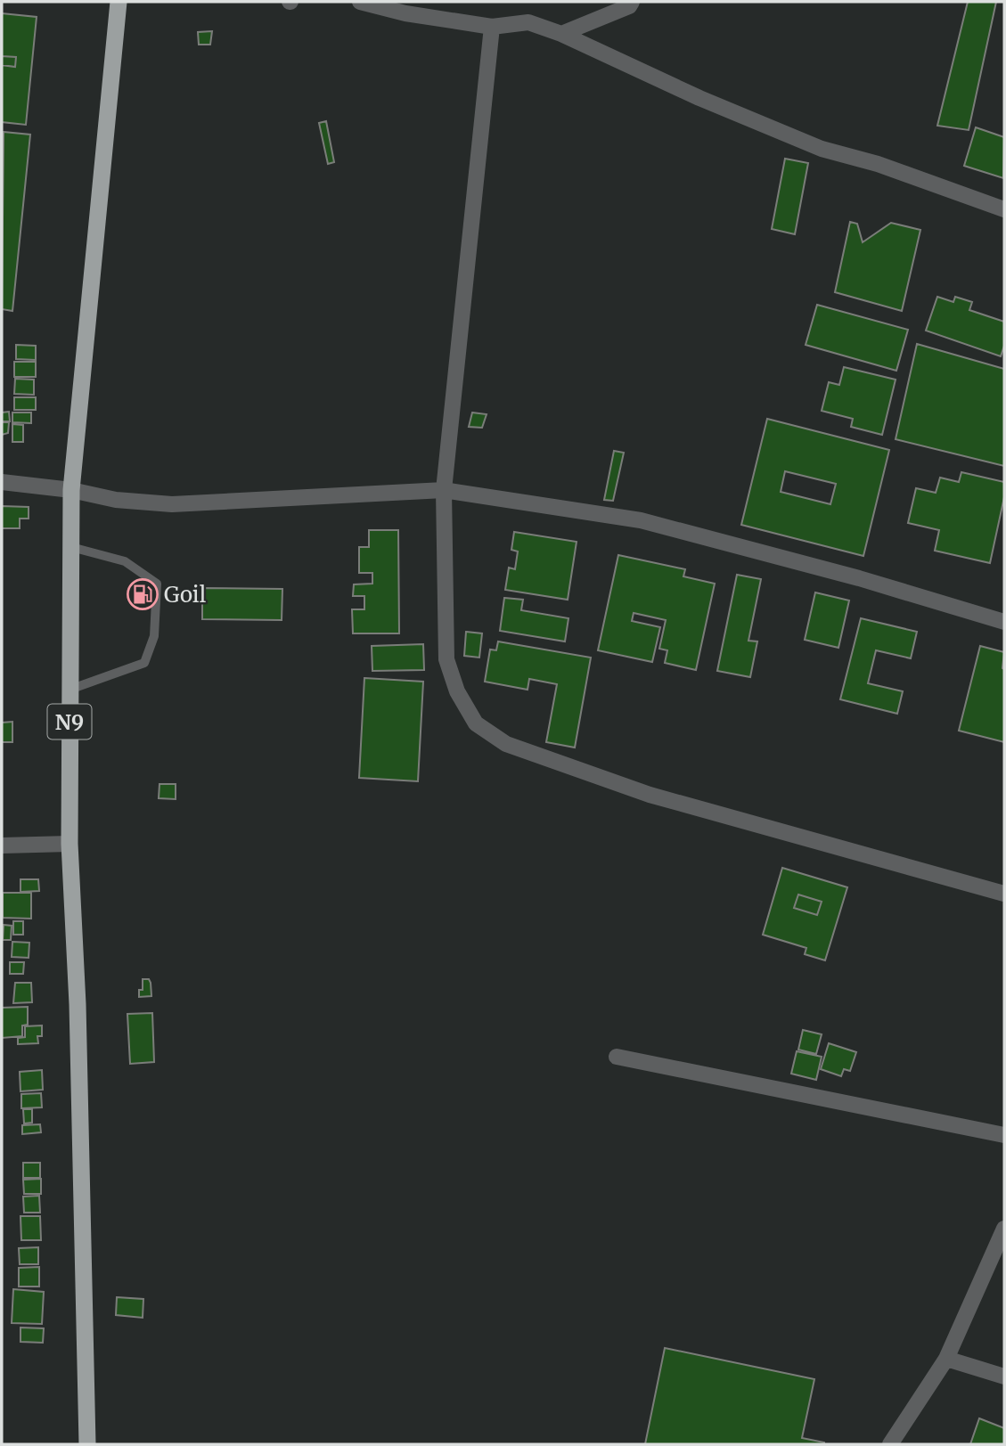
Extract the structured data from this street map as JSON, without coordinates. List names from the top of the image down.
{
  "streets": {
    "highway": ["N9"]
  },
  "places": {
    "fuel station": ["Goil"]
  }
}
